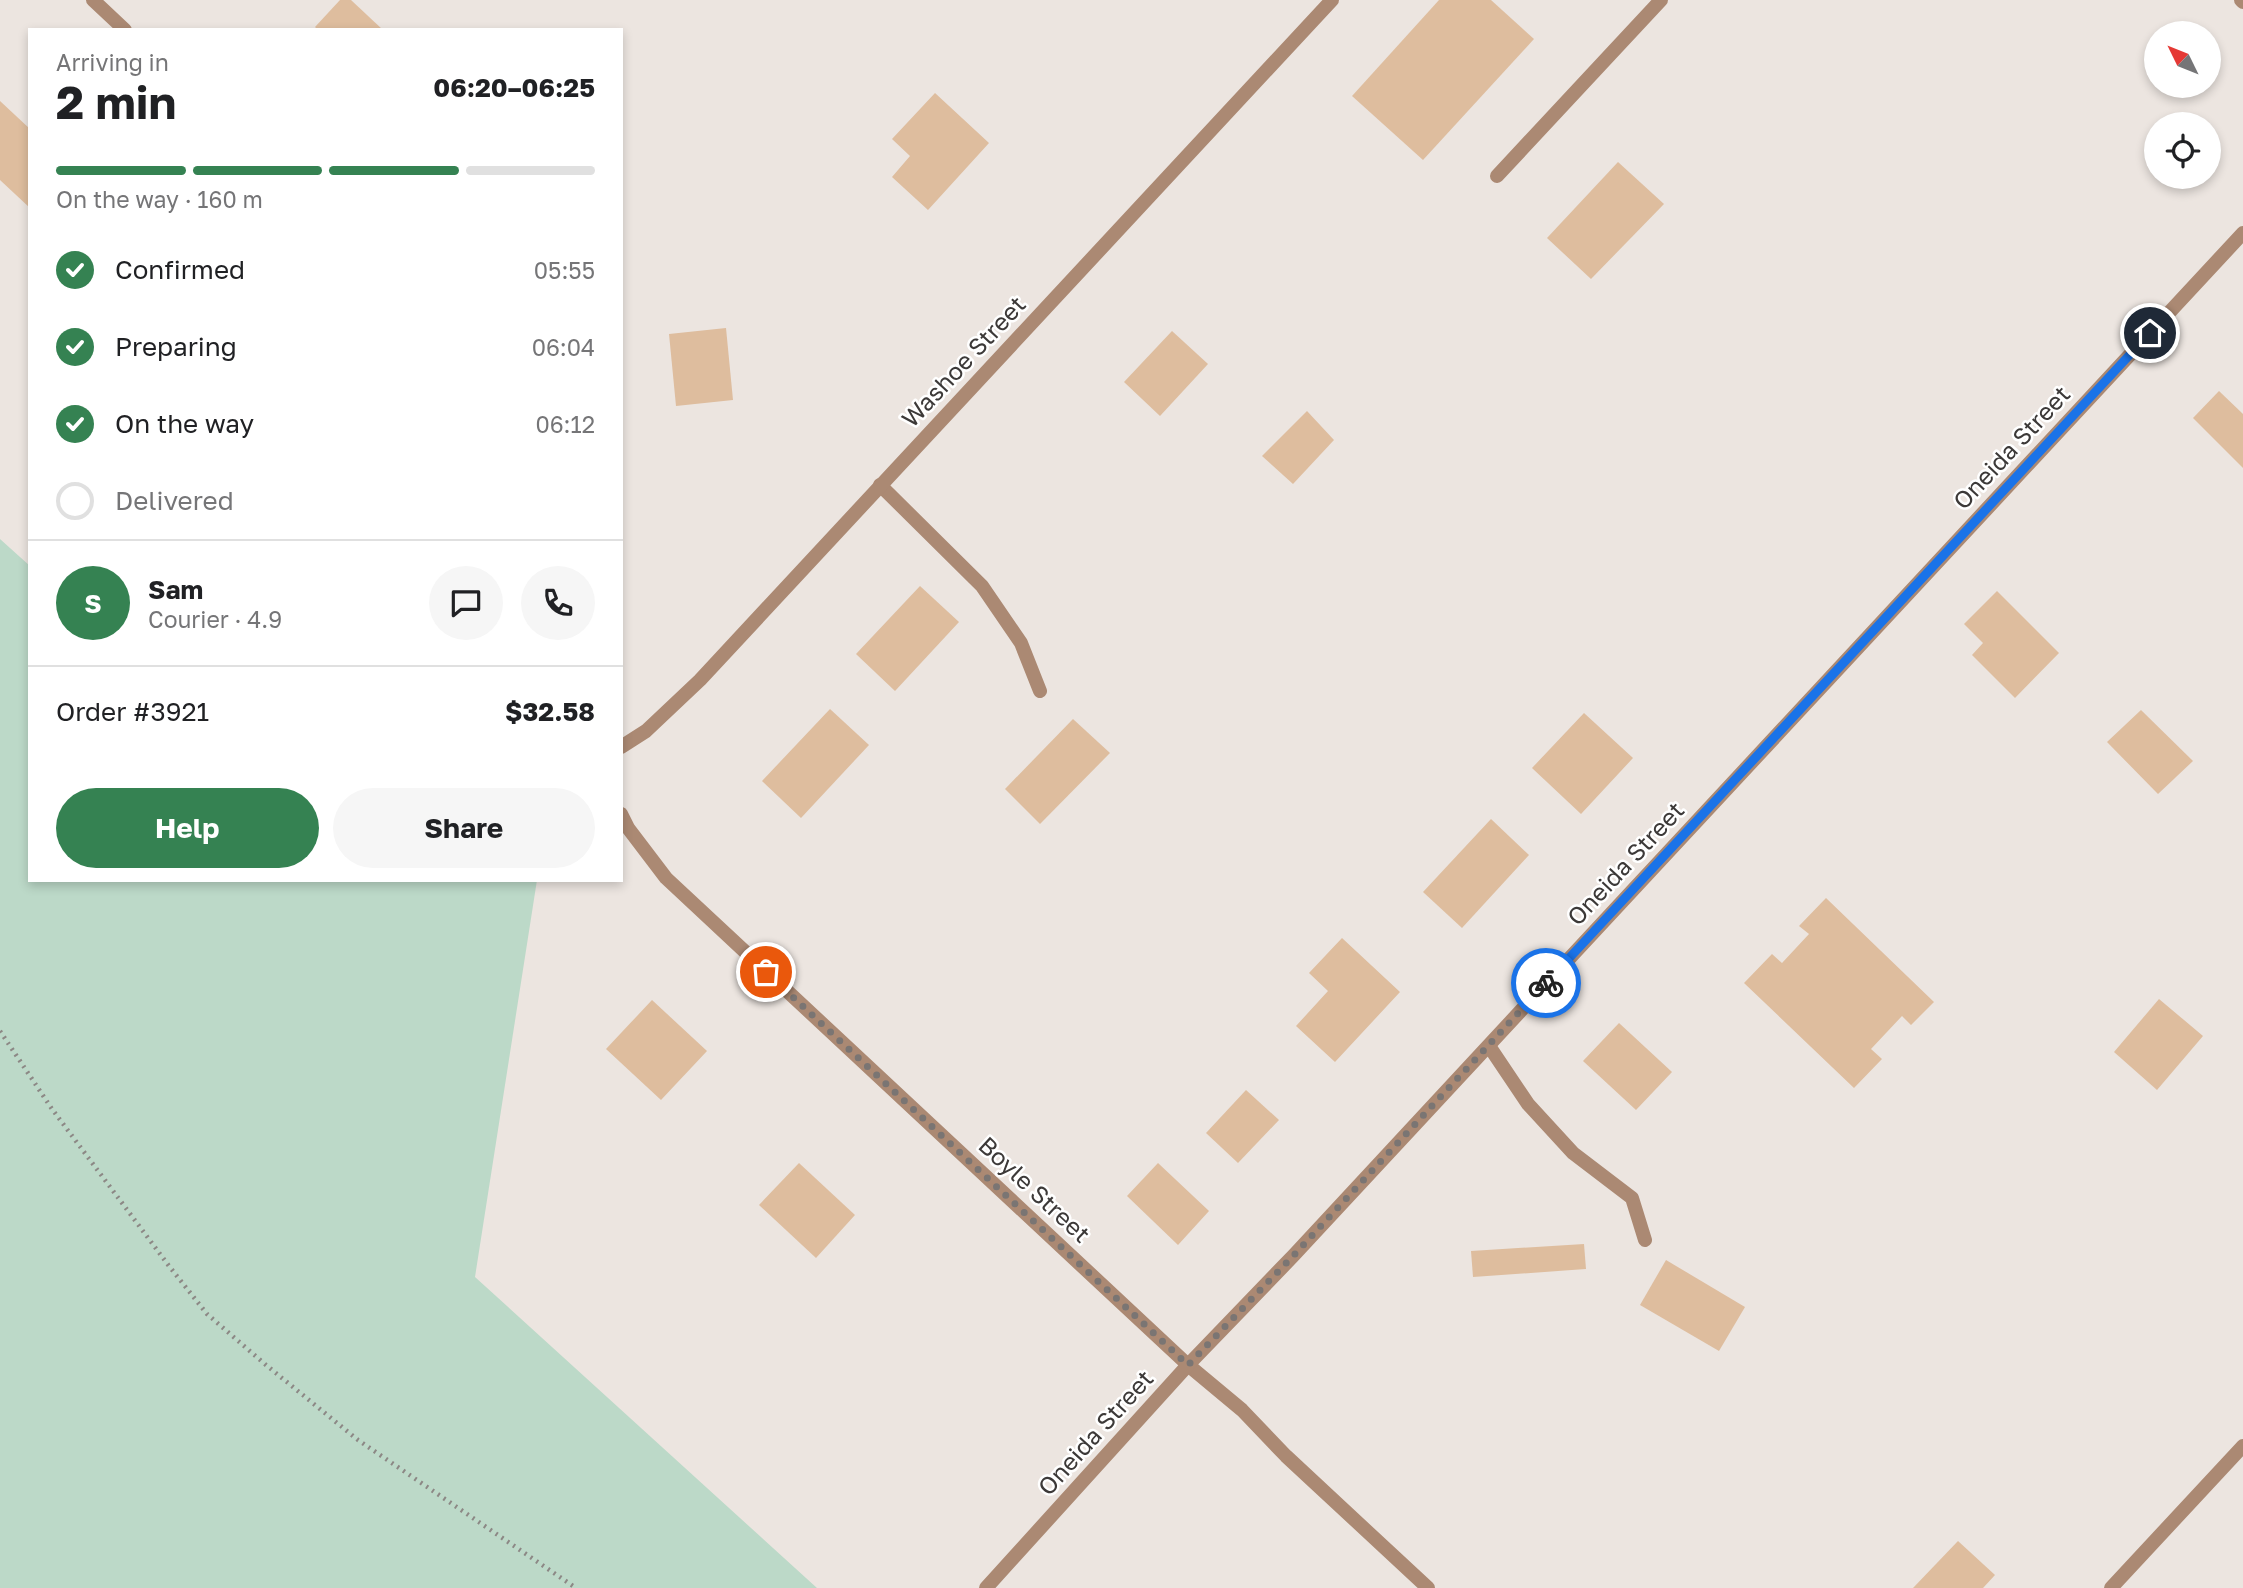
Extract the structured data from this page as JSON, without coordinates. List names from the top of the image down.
{
  "streets": {
    "street": ["Washoe Street", "Oneida Street", "Boyle Street"]
  },
  "crossings": [
    ["Oneida Street", "Boyle Street"]
  ],
  "north": "top left",
  "page": {
    "heading": ["2 min", "Arriving in", "06:20–06:25"],
    "panel": [
      "Sam",
      "Courier · 4.9",
      "Order #3921",
      "$32.58"
    ],
    "bar": "On the way · 160 m",
    "list": [
      ["Confirmed", "05:55"],
      ["Preparing", "06:04"],
      ["On the way", "06:12"],
      "Delivered"
    ],
    "round": "S",
    "buttons": ["Help", "Share"]
  }
}
